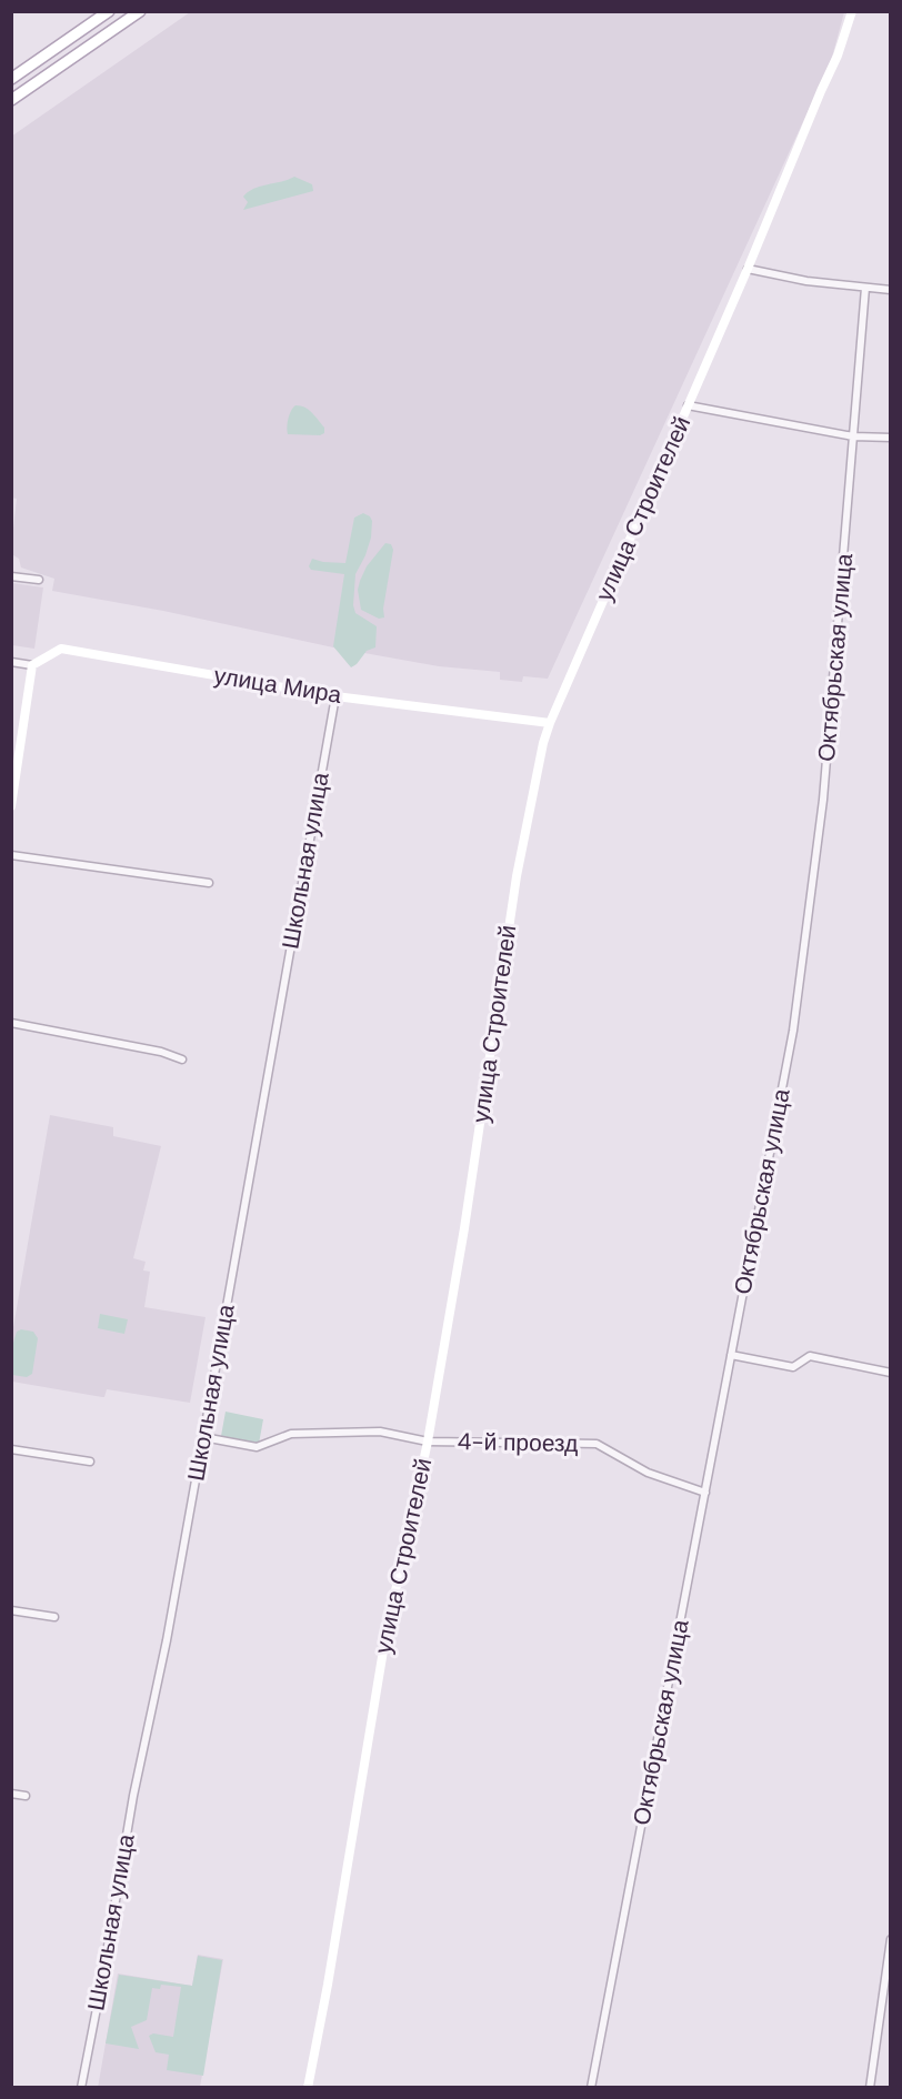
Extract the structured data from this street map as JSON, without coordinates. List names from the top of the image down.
{
  "streets": {
    "main road": ["улица Строителей", "улица Мира"],
    "street": ["Октябрьская улица", "Школьная улица", "4-й проезд"]
  },
  "crossings": [
    ["улица Строителей", "улица Мира"],
    ["улица Строителей", "4-й проезд"],
    ["Октябрьская улица", "4-й проезд"],
    ["улица Мира", "Школьная улица"],
    ["Школьная улица", "4-й проезд"]
  ]
}
